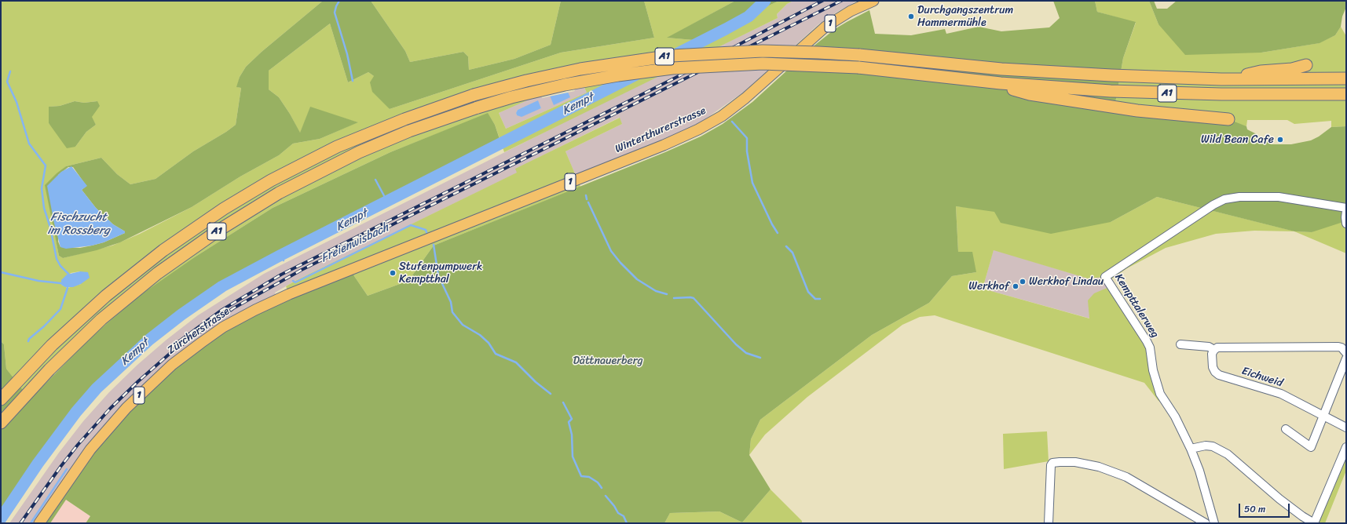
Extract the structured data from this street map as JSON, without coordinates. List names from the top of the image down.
{
  "streets": {
    "highway": ["A1"],
    "main road": ["1", "Winterthurerstrasse", "Zürcherstrasse"],
    "street": ["Kempttalerweg", "Eichweid"]
  },
  "crossings": [
    ["Winterthurerstrasse", "Zürcherstrasse"]
  ],
  "water": ["Kempt", "Fischzucht im Rossberg", "Freienwisbach"],
  "parks": ["Dättnauerberg"],
  "places": [
    "Durchgangszentrum Hammermühle",
    "Wild Bean Cafe",
    "Stufenpumpwerk Kemptthal",
    "Werkhof Lindau",
    "Werkhof"
  ],
  "scale_bar": "50 m"
}
